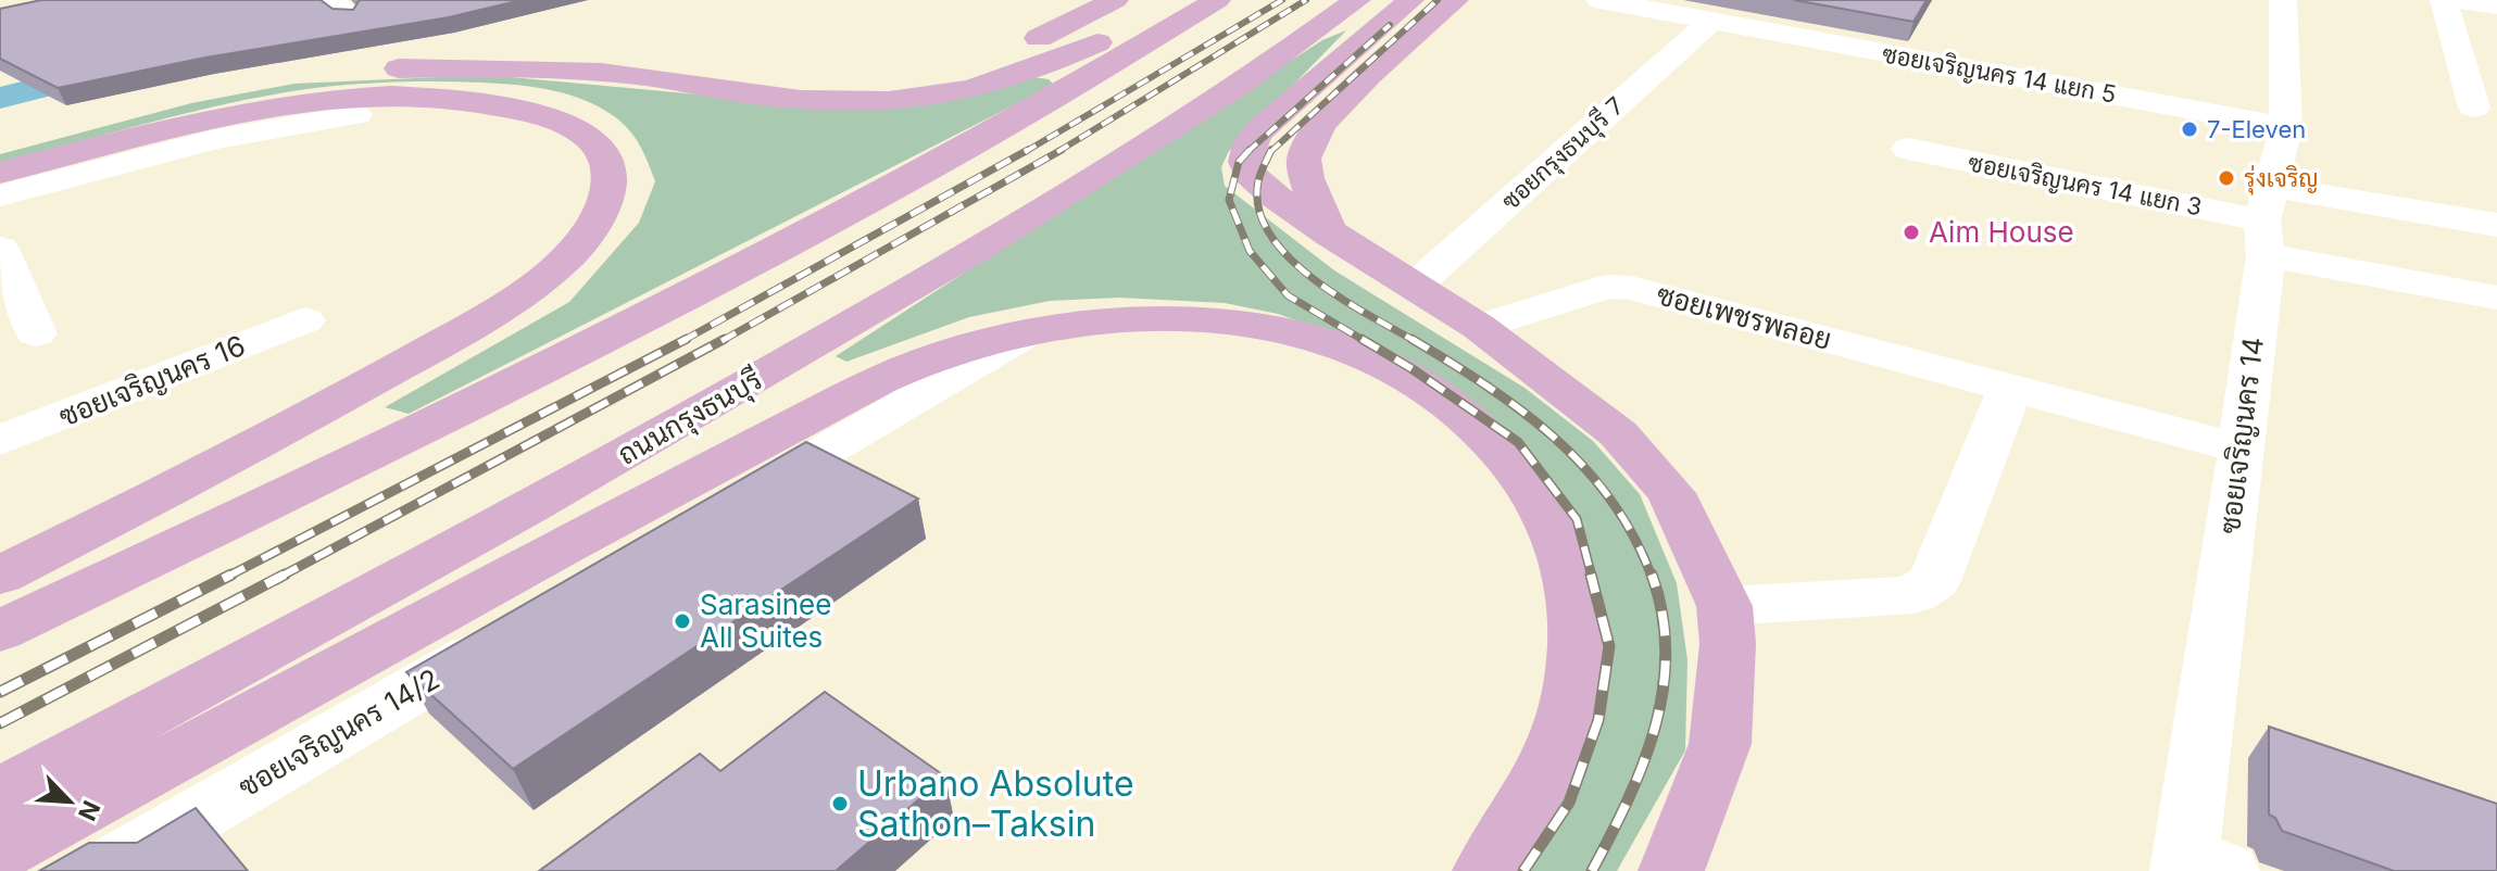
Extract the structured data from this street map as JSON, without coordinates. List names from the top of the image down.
{
  "streets": {
    "main road": ["ถนนกรุงธนบุรี"],
    "street": [
      "ซอยเจริญนคร 14 แยก 5",
      "ซอยกรุงธนบุรี 7",
      "ซอยเจริญนคร 14 แยก 3",
      "ซอยเพชรพลอย",
      "ซอยเจริญนคร 16",
      "ซอยเจริญนคร 14",
      "ซอยเจริญนคร 14/2"
    ]
  },
  "crossings": [
    ["ซอยเจริญนคร 14 แยก 5", "ซอยกรุงธนบุรี 7"],
    ["ซอยเจริญนคร 14 แยก 5", "ซอยเจริญนคร 14"],
    ["ซอยเจริญนคร 14 แยก 3", "ซอยเจริญนคร 14"],
    ["ซอยเพชรพลอย", "ซอยเจริญนคร 14"]
  ],
  "places": [
    "7-Eleven",
    "รุ่งเจริญ",
    "Aim House",
    "Sarasinee All Suites",
    "Urbano Absolute Sathon–Taksin"
  ],
  "north": "bottom right"
}
